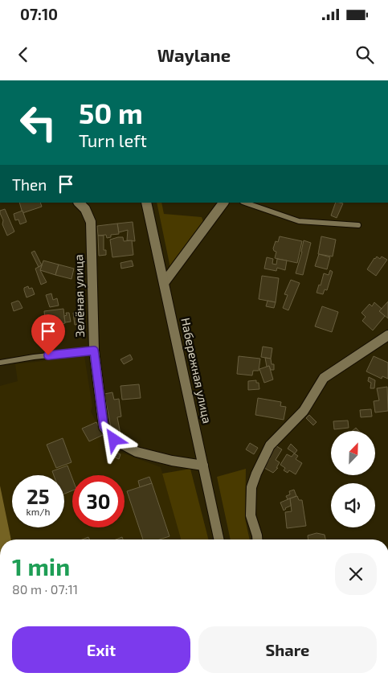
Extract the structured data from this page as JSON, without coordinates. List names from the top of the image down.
{
  "streets": {
    "street": ["Зелёная улица", "Набережная улица"]
  },
  "crossings": [
    ["Зелёная улица", "Набережная улица"]
  ],
  "north": "top right",
  "page": {
    "status": "07:10",
    "header": "Waylane",
    "turn": ["50 m", "Turn left"],
    "then": "Then",
    "speed": "25 km/h",
    "limit": "30",
    "heading": ["1 min", "80 m · 07:11"],
    "buttons": ["Exit", "Share"]
  }
}
